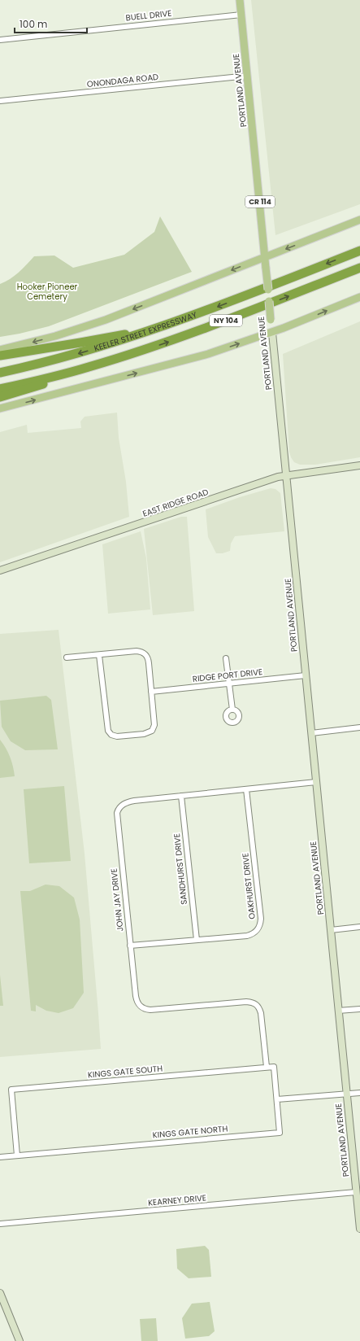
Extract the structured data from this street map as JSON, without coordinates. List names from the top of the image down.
{
  "streets": {
    "highway": ["NY 104", "KEELER STREET EXPRESSWAY"],
    "main road": ["PORTLAND AVENUE", "CR 114", "EAST RIDGE ROAD"],
    "street": [
      "BUELL DRIVE",
      "ONONDAGA ROAD",
      "RIDGE PORT DRIVE",
      "SANDHURST DRIVE",
      "OAKHURST DRIVE",
      "JOHN JAY DRIVE",
      "KINGS GATE SOUTH",
      "KINGS GATE NORTH",
      "KEARNEY DRIVE"
    ]
  },
  "crossings": [
    ["BUELL DRIVE", "PORTLAND AVENUE"],
    ["ONONDAGA ROAD", "PORTLAND AVENUE"],
    ["PORTLAND AVENUE", "EAST RIDGE ROAD"],
    ["PORTLAND AVENUE", "RIDGE PORT DRIVE"],
    ["PORTLAND AVENUE", "JOHN JAY DRIVE"],
    ["PORTLAND AVENUE", "KEARNEY DRIVE"],
    ["SANDHURST DRIVE", "OAKHURST DRIVE"],
    ["SANDHURST DRIVE", "JOHN JAY DRIVE"],
    ["OAKHURST DRIVE", "JOHN JAY DRIVE"],
    ["JOHN JAY DRIVE", "KINGS GATE SOUTH"],
    ["KINGS GATE SOUTH", "KINGS GATE NORTH"]
  ],
  "parks": ["Hooker Pioneer Cemetery"],
  "scale_bar": "100 m"
}
